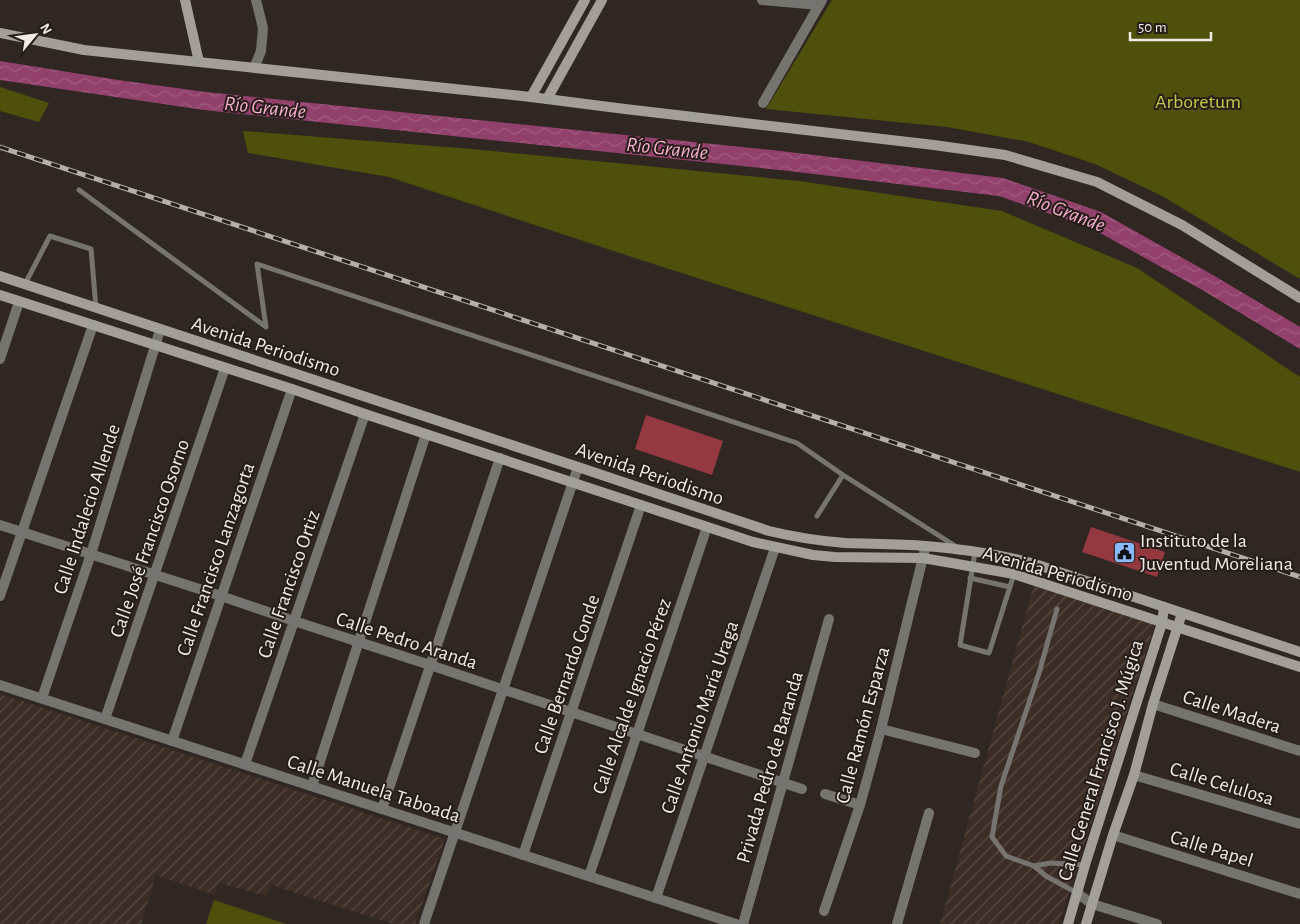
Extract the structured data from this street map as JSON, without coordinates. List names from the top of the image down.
{
  "streets": {
    "street": [
      "Avenida Periodismo",
      "Calle Indalecio Allende",
      "Calle José Francisco Osorno",
      "Calle Francisco Lanzagorta",
      "Calle Francisco Ortiz",
      "Calle Pedro Aranda",
      "Calle Bernardo Conde",
      "Calle Alcalde Ignacio Pérez",
      "Calle Madera",
      "Calle Antonio María Uraga",
      "Calle Ramón Esparza",
      "Calle General Francisco J. Múgica",
      "Privada Pedro de Baranda",
      "Calle Celulosa",
      "Calle Manuela Taboada",
      "Calle Papel"
    ]
  },
  "crossings": [
    ["Avenida Periodismo", "Calle Indalecio Allende"],
    ["Avenida Periodismo", "Calle José Francisco Osorno"],
    ["Avenida Periodismo", "Calle Francisco Lanzagorta"],
    ["Avenida Periodismo", "Calle Francisco Ortiz"],
    ["Avenida Periodismo", "Calle Bernardo Conde"],
    ["Avenida Periodismo", "Calle Alcalde Ignacio Pérez"],
    ["Avenida Periodismo", "Calle Antonio María Uraga"],
    ["Avenida Periodismo", "Calle Ramón Esparza"],
    ["Avenida Periodismo", "Calle General Francisco J. Múgica"],
    ["Calle Indalecio Allende", "Calle Pedro Aranda"],
    ["Calle Indalecio Allende", "Calle Manuela Taboada"],
    ["Calle José Francisco Osorno", "Calle Pedro Aranda"],
    ["Calle José Francisco Osorno", "Calle Manuela Taboada"],
    ["Calle Francisco Lanzagorta", "Calle Pedro Aranda"],
    ["Calle Francisco Lanzagorta", "Calle Manuela Taboada"],
    ["Calle Francisco Ortiz", "Calle Pedro Aranda"],
    ["Calle Francisco Ortiz", "Calle Manuela Taboada"],
    ["Calle Pedro Aranda", "Calle Bernardo Conde"],
    ["Calle Pedro Aranda", "Calle Alcalde Ignacio Pérez"],
    ["Calle Pedro Aranda", "Calle Antonio María Uraga"],
    ["Calle Pedro Aranda", "Privada Pedro de Baranda"],
    ["Calle Bernardo Conde", "Calle Manuela Taboada"],
    ["Calle Alcalde Ignacio Pérez", "Calle Manuela Taboada"],
    ["Calle Madera", "Calle General Francisco J. Múgica"],
    ["Calle Antonio María Uraga", "Calle Manuela Taboada"],
    ["Calle General Francisco J. Múgica", "Calle Celulosa"],
    ["Calle General Francisco J. Múgica", "Calle Papel"]
  ],
  "water": ["Río Grande"],
  "parks": ["Arboretum"],
  "places": {
    "public building": ["Instituto de la Juventud Moreliana"]
  },
  "scale_bar": "50 m",
  "north": "top right"
}
